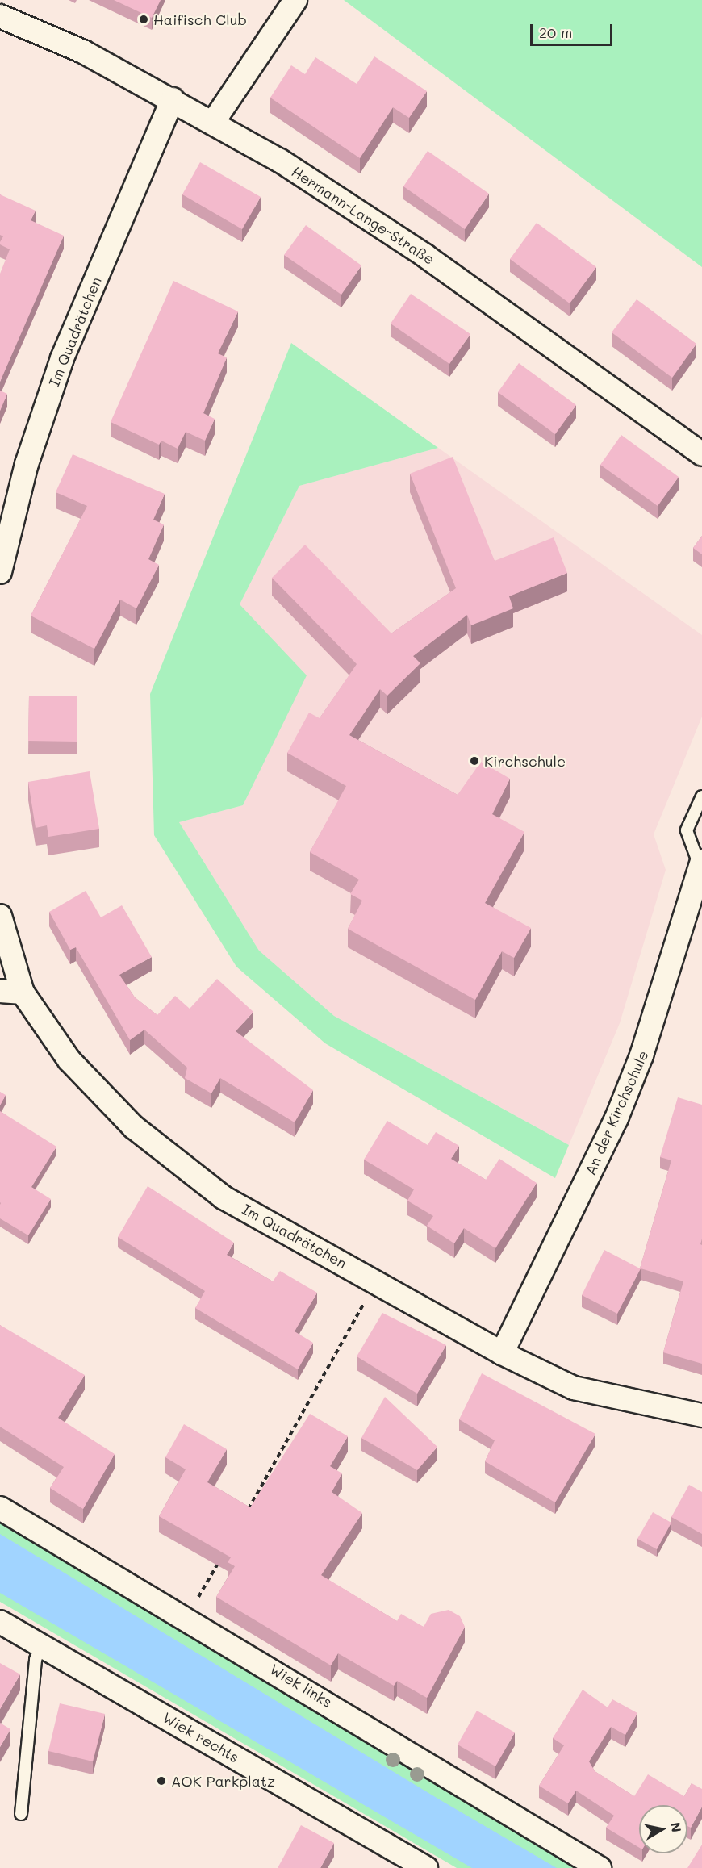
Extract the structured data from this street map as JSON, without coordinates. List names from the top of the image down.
{
  "streets": {
    "street": [
      "Hermann-Lange-Straße",
      "Im Quadrätchen",
      "An der Kirchschule",
      "Wiek links",
      "Wiek rechts"
    ]
  },
  "crossings": [
    ["Hermann-Lange-Straße", "Im Quadrätchen"],
    ["Im Quadrätchen", "An der Kirchschule"]
  ],
  "places": ["Haifisch Club", "Kirchschule", "AOK Parkplatz"],
  "scale_bar": "20 m",
  "north": "right"
}
